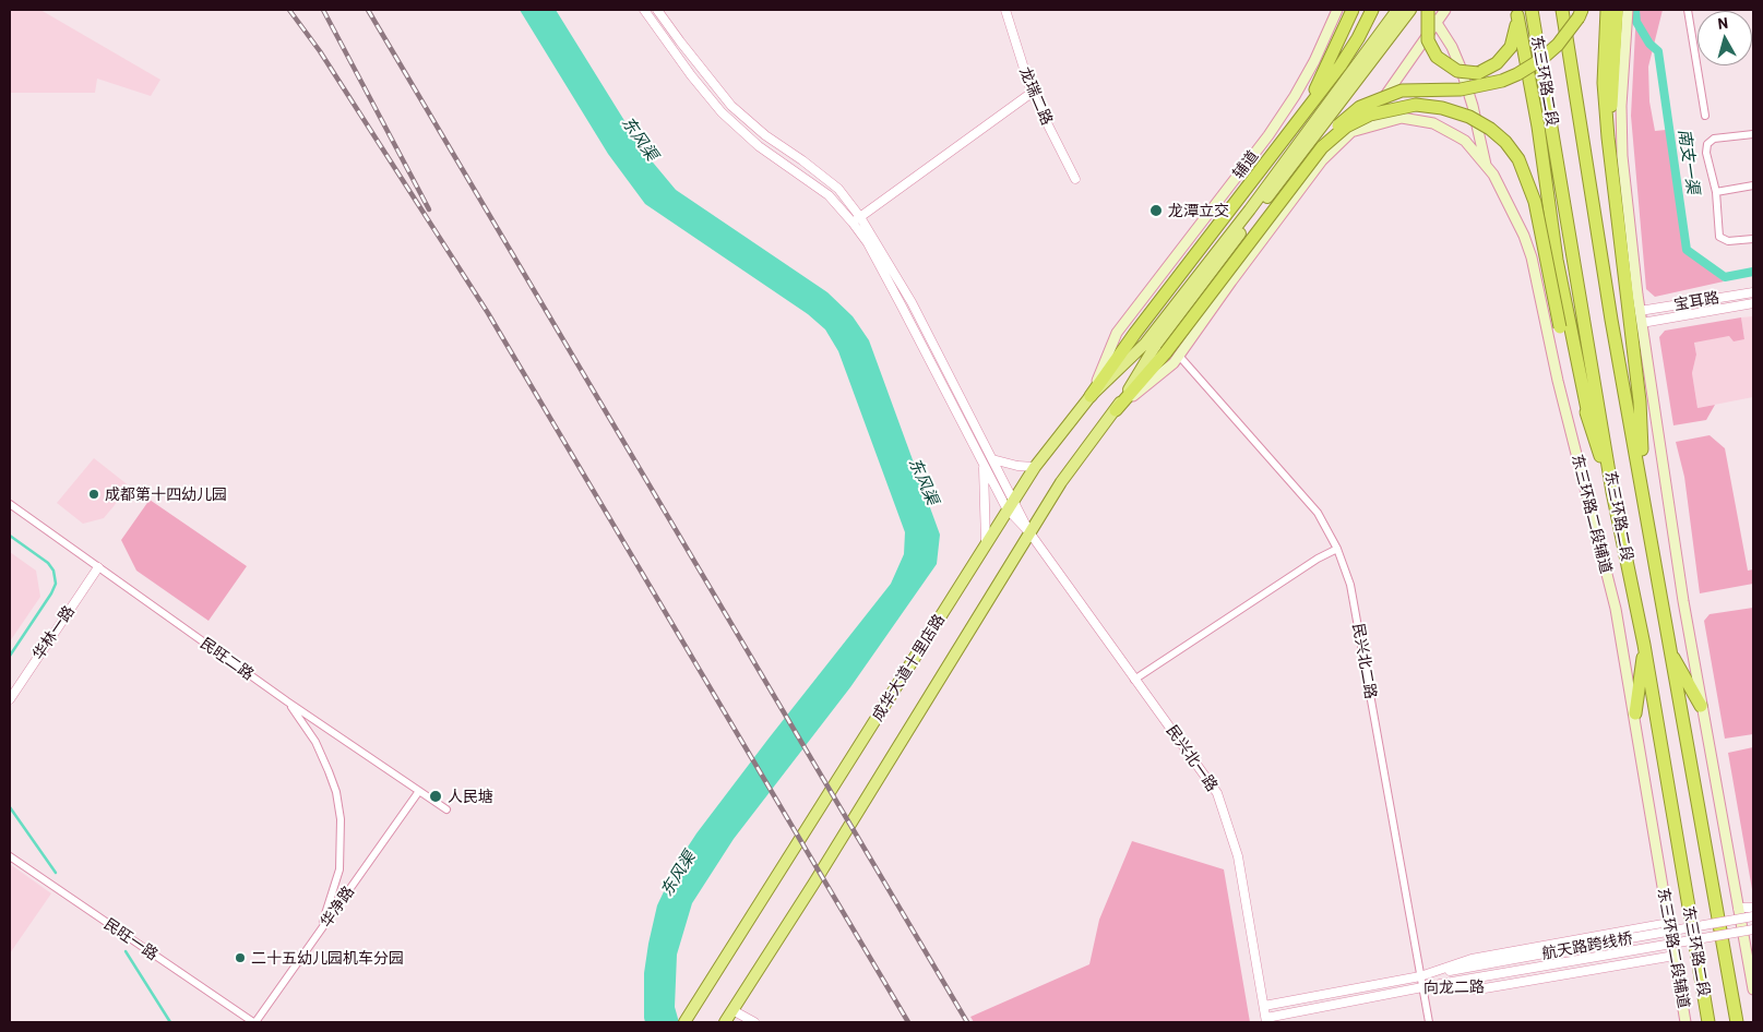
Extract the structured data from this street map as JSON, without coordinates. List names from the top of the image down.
{
  "streets": {
    "highway": ["东三环路二段"],
    "main road": ["辅道", "东三环路二段辅道", "成华大道十里店路"],
    "street": [
      "龙瑞二路",
      "宝耳路",
      "华林一路",
      "民旺二路",
      "民兴北二路",
      "民兴北一路",
      "华净路",
      "民旺一路",
      "航天路跨线桥",
      "向龙二路"
    ]
  },
  "crossings": [
    ["辅道", "成华大道十里店路"],
    ["东三环路二段辅道", "向龙二路"],
    ["华林一路", "民旺二路"],
    ["民旺二路", "华净路"],
    ["民兴北二路", "航天路跨线桥"],
    ["民兴北二路", "向龙二路"],
    ["民兴北一路", "向龙二路"],
    ["华净路", "民旺一路"],
    ["航天路跨线桥", "向龙二路"]
  ],
  "water": ["东风渠", "南支一渠"],
  "places": [
    "龙潭立交",
    "成都第十四幼儿园",
    "人民塘",
    "二十五幼儿园机车分园"
  ],
  "north": "top"
}
